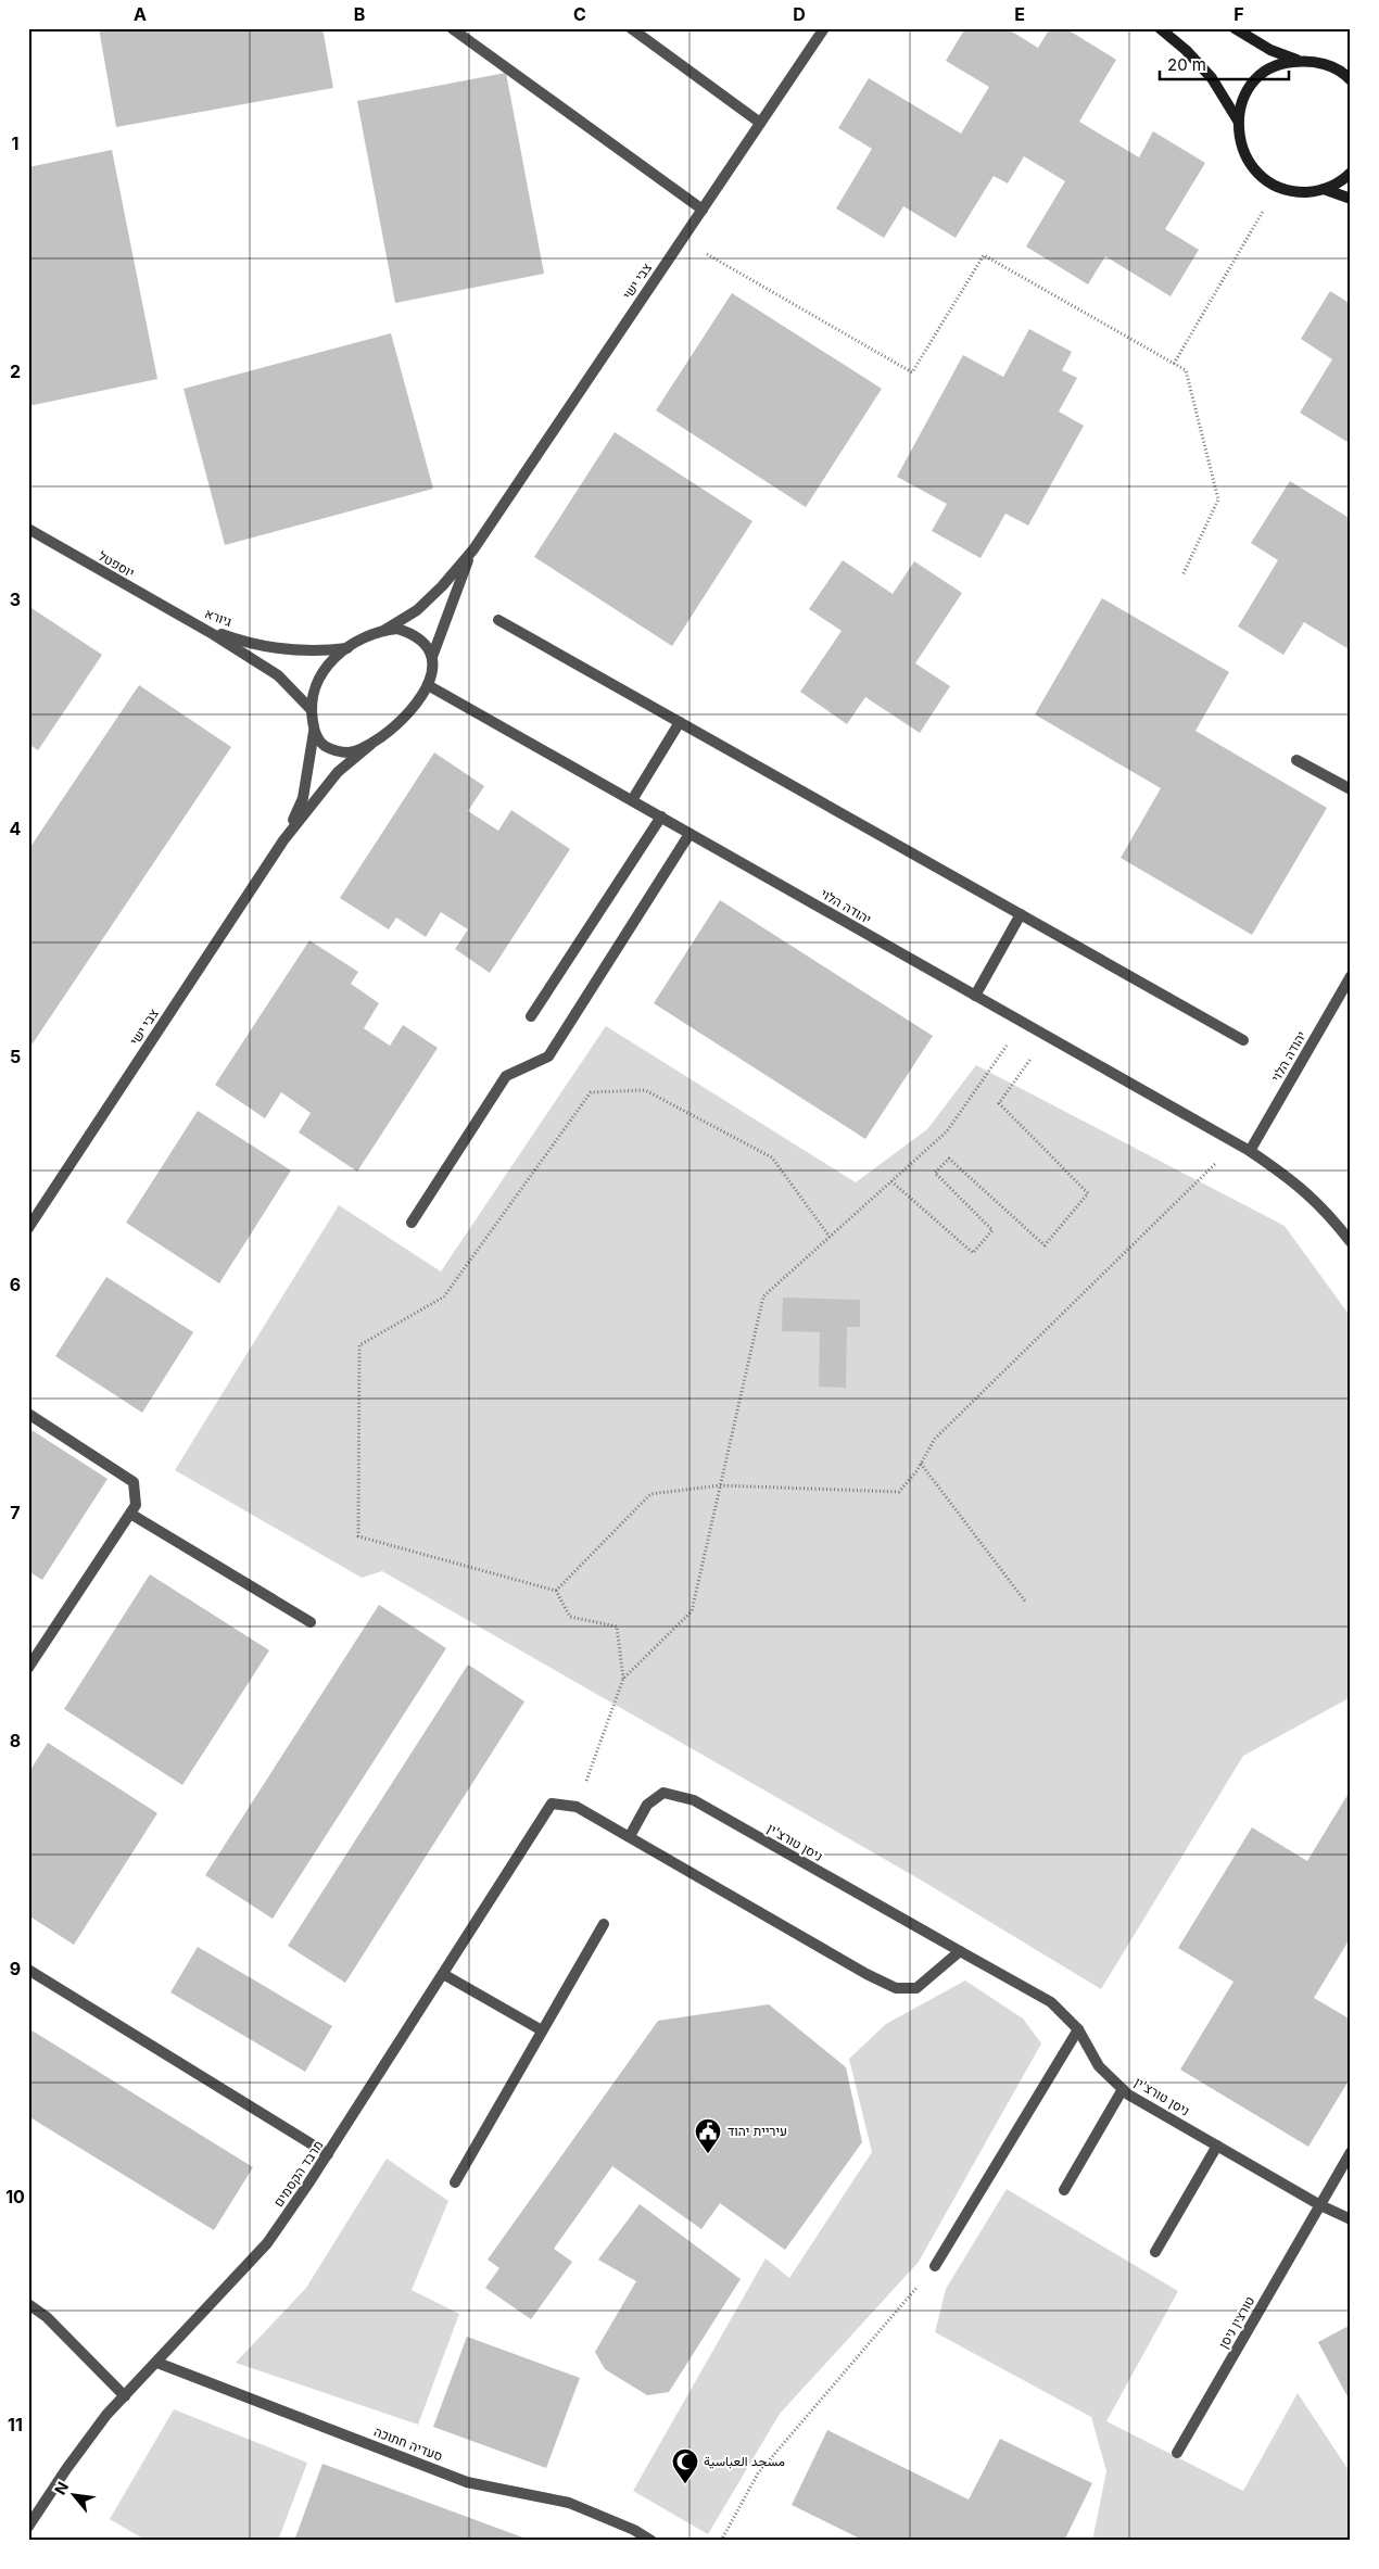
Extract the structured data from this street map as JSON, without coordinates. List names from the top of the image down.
{
  "streets": {
    "street": [
      "צבי ישי",
      "יוספטל",
      "גיורא",
      "יהודה הלוי",
      "ניסן טורצ'ין",
      "מרבד הקסמים",
      "טורצין ניסן",
      "סעדיה חתוכה"
    ]
  },
  "crossings": [
    ["צבי ישי", "גיורא"],
    ["צבי ישי", "יהודה הלוי"],
    ["יוספטל", "גיורא"],
    ["גיורא", "יהודה הלוי"],
    ["ניסן טורצ'ין", "טורצין ניסן"],
    ["מרבד הקסמים", "סעדיה חתוכה"]
  ],
  "places": {
    "public building": ["עיריית יהוד"],
    "mosque": ["مسجد العباسية"]
  },
  "scale_bar": "20 m",
  "north": "top left",
  "grid": {
    "columns": [
      "A",
      "B",
      "C",
      "D",
      "E",
      "F"
    ],
    "rows": [
      "1",
      "2",
      "3",
      "4",
      "5",
      "6",
      "7",
      "8",
      "9",
      "10",
      "11"
    ]
  }
}
